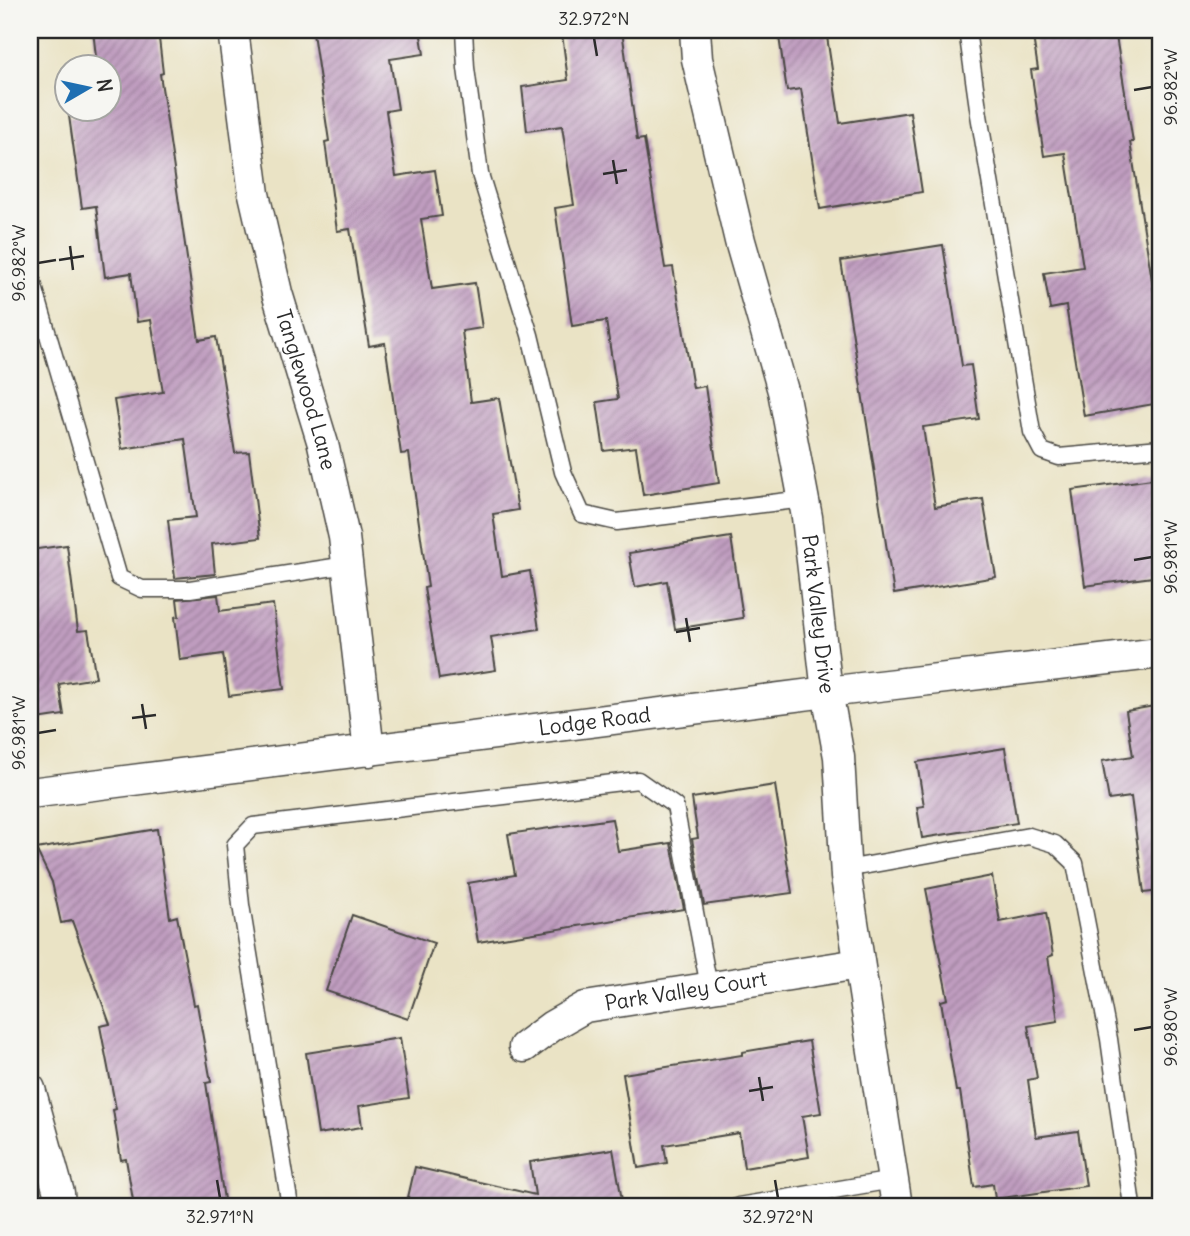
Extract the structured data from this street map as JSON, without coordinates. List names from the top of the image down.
{
  "streets": {
    "street": [
      "Tanglewood Lane",
      "Park Valley Drive",
      "Lodge Road",
      "Park Valley Court"
    ]
  },
  "crossings": [
    ["Tanglewood Lane", "Lodge Road"],
    ["Park Valley Drive", "Lodge Road"],
    ["Park Valley Drive", "Park Valley Court"]
  ],
  "north": "right",
  "coordinates": [
    "32.972°N",
    "96.982°W",
    "96.981°W",
    "96.980°W",
    "32.971°N"
  ]
}
